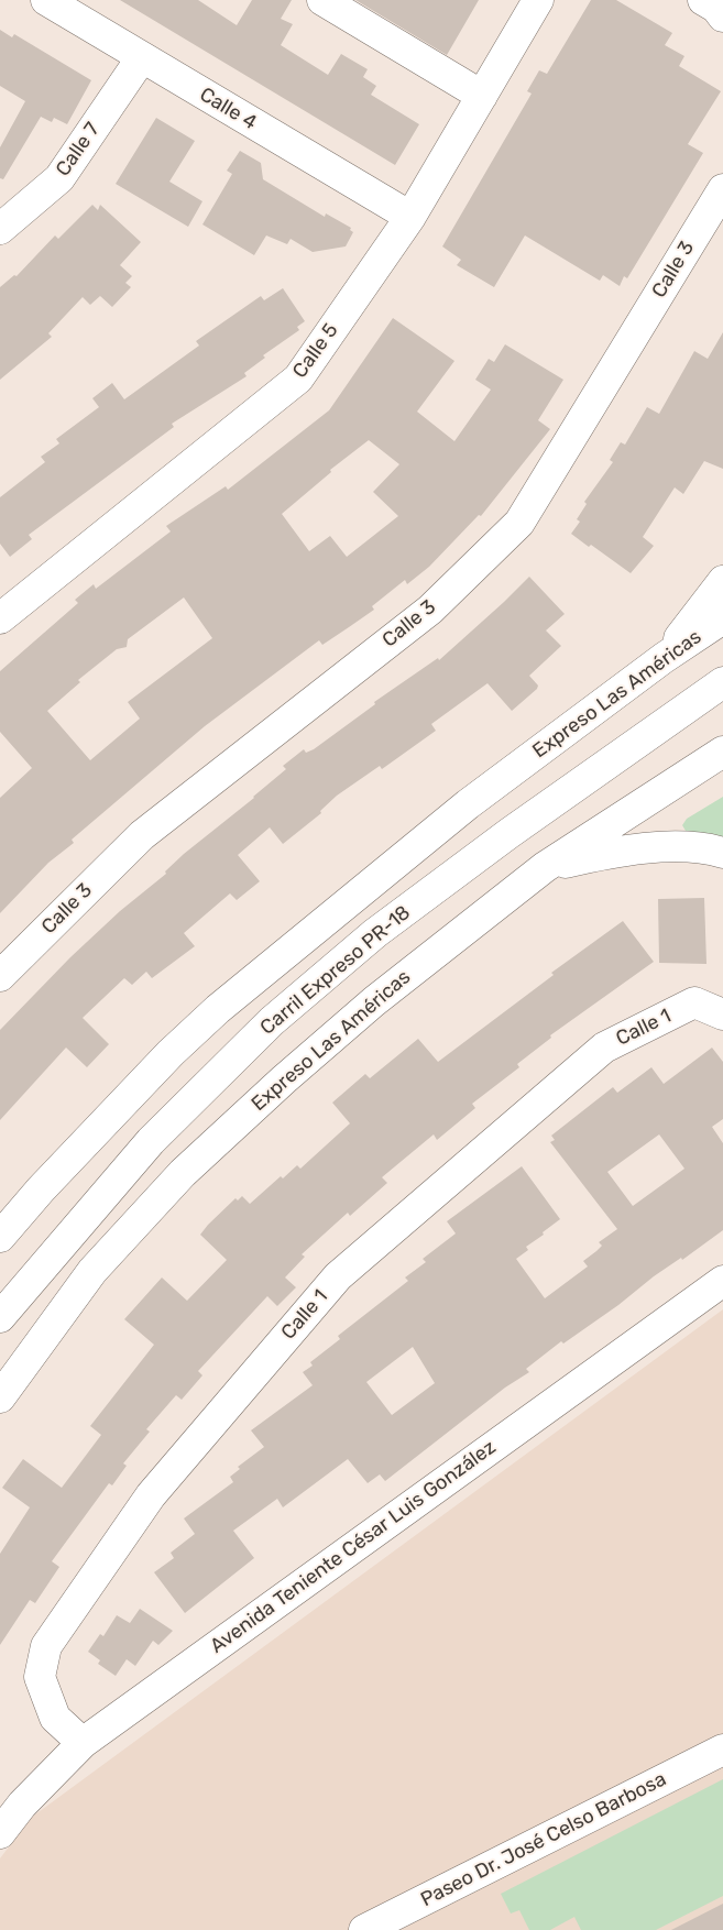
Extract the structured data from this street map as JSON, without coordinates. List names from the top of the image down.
{
  "streets": {
    "main road": [
      "Calle 4",
      "Calle 7",
      "Calle 3",
      "Calle 5",
      "Expreso Las Américas",
      "Carril Expreso PR-18",
      "Calle 1",
      "Avenida Teniente César Luis González",
      "Paseo Dr. José Celso Barbosa"
    ]
  },
  "crossings": [
    ["Calle 4", "Calle 7"],
    ["Calle 4", "Calle 5"],
    ["Calle 1", "Avenida Teniente César Luis González"]
  ]
}
